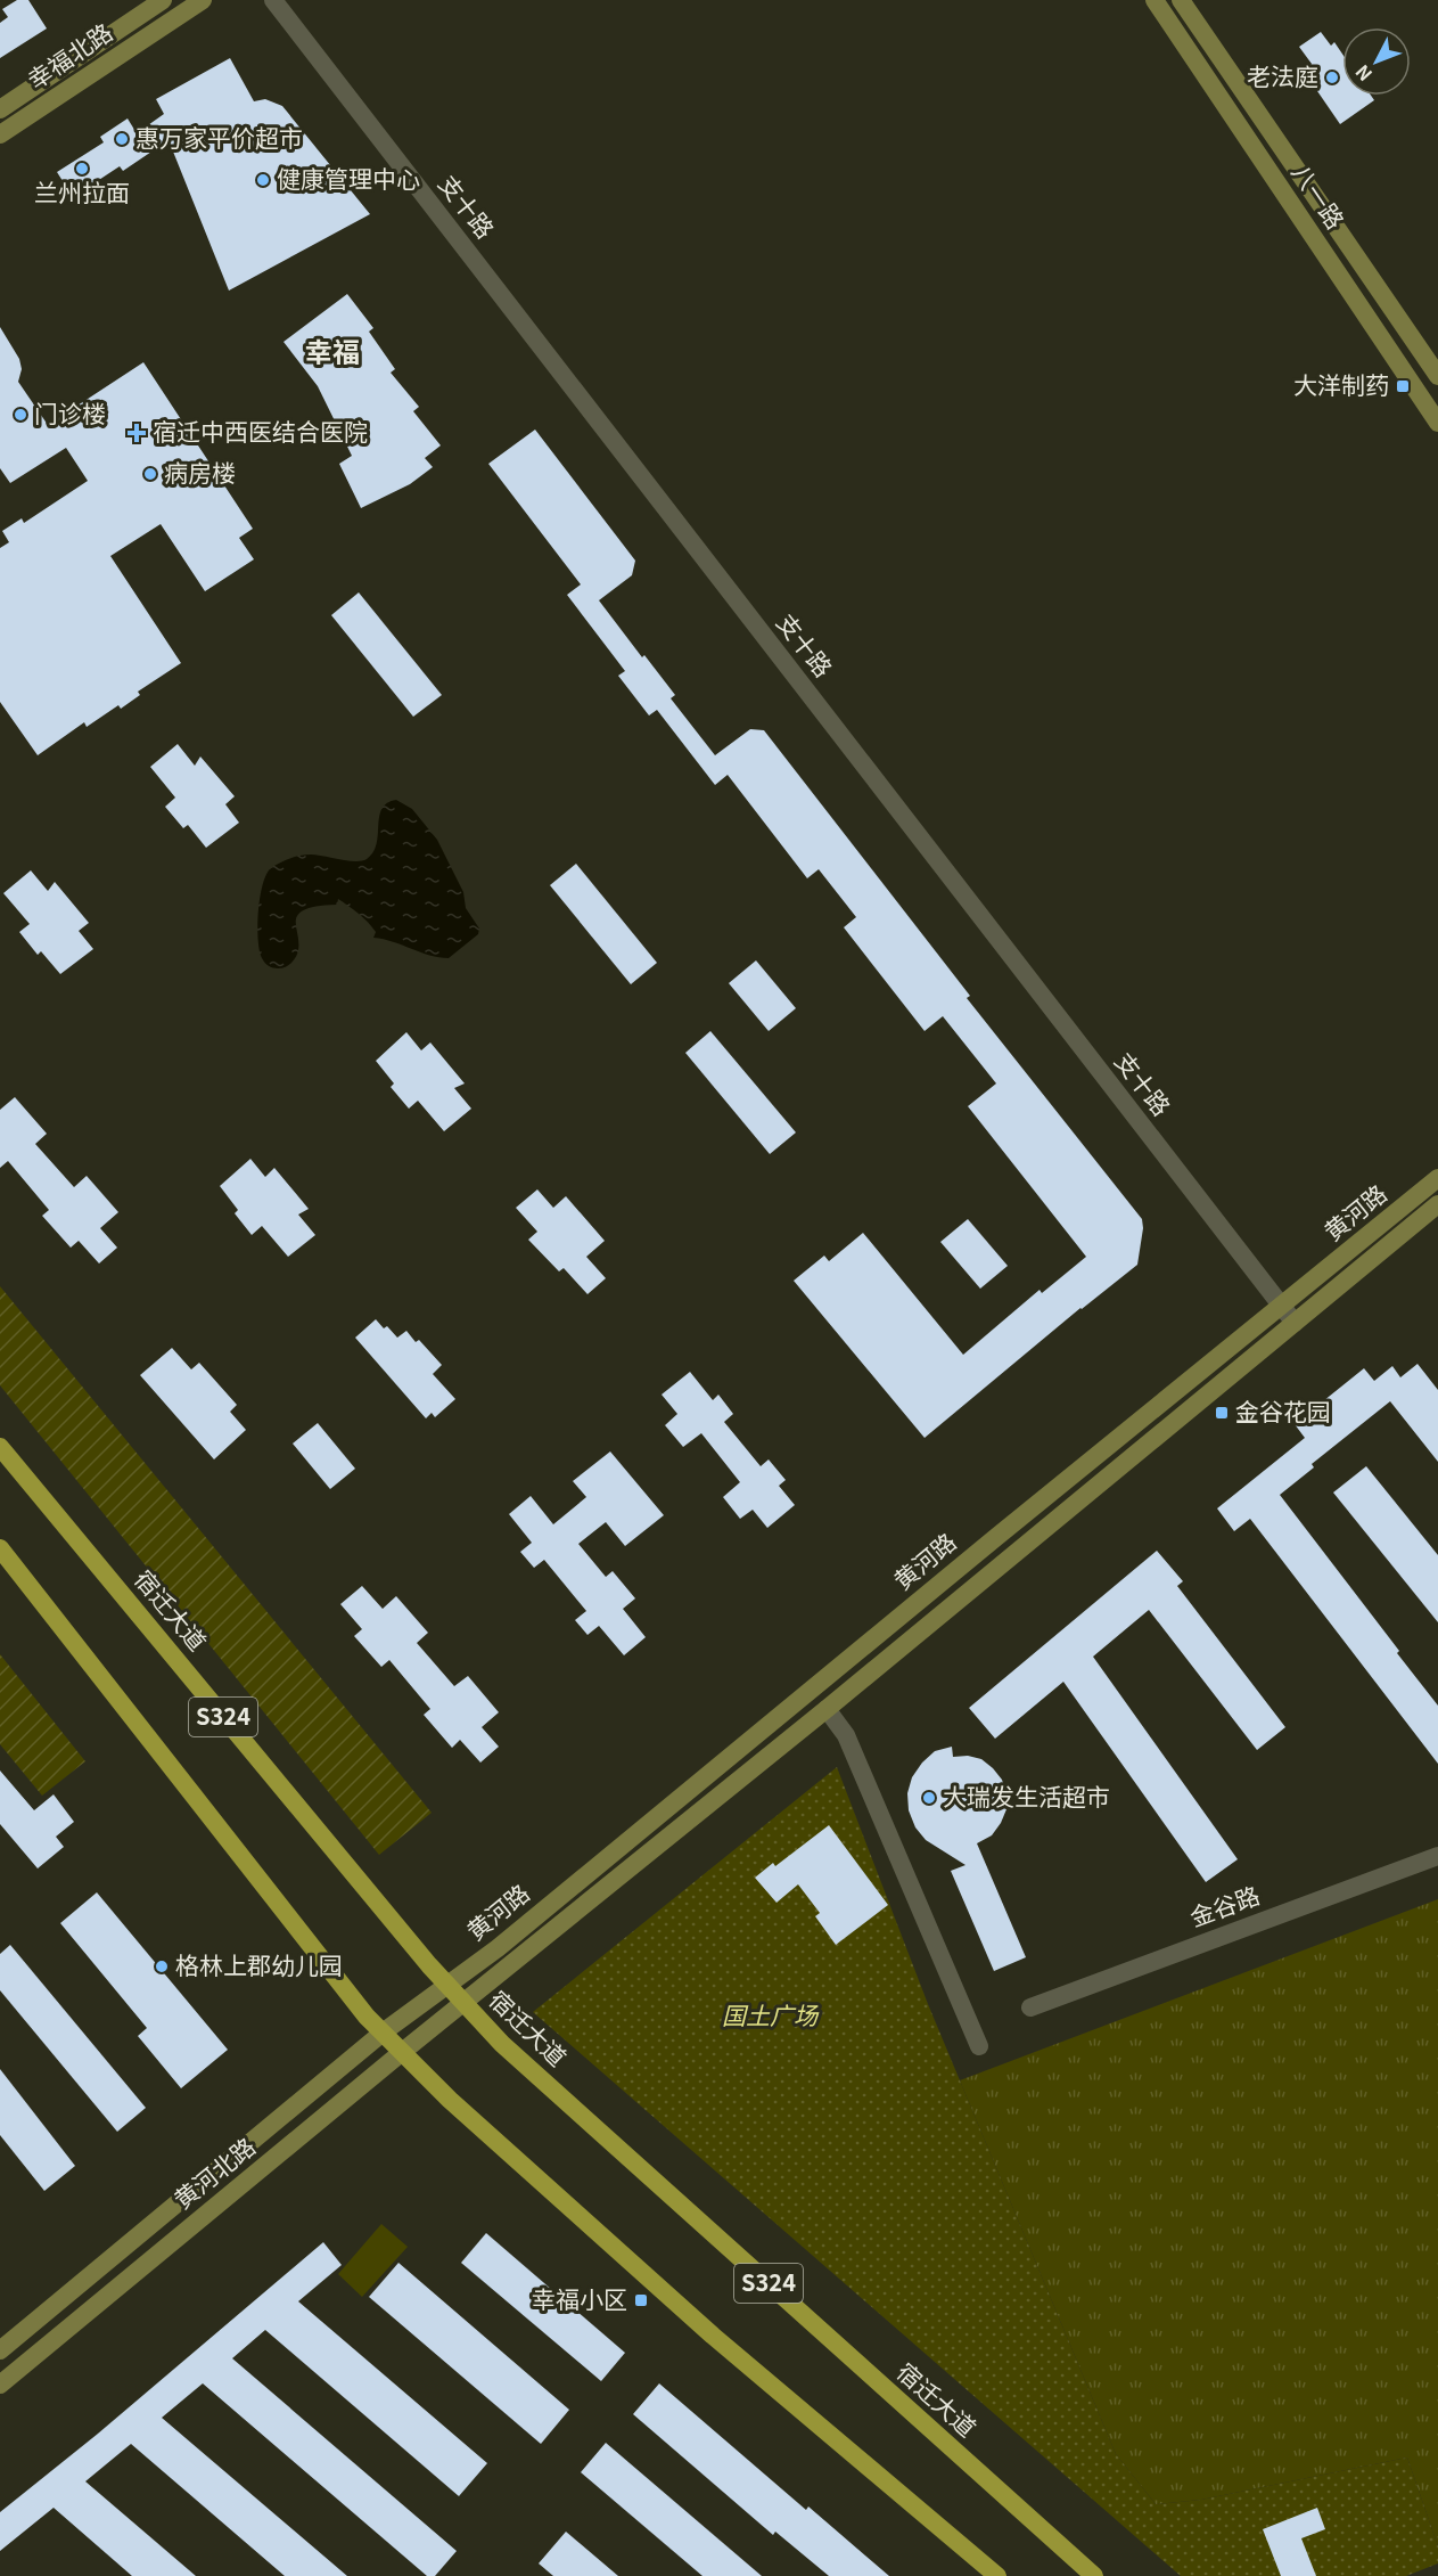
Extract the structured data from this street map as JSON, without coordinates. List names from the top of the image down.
{
  "streets": {
    "main road": [
      "幸福北路",
      "八一路",
      "黄河路",
      "宿迁大道",
      "S324",
      "黄河北路"
    ],
    "street": ["支十路", "金谷路"]
  },
  "crossings": [
    ["支十路", "黄河路"],
    ["黄河路", "宿迁大道"],
    ["黄河路", "黄河北路"],
    ["宿迁大道", "黄河北路"],
    ["S324", "黄河北路"]
  ],
  "districts": ["幸福"],
  "parks": ["国土广场"],
  "places": {
    "other": [
      "老法庭",
      "惠万家平价超市",
      "兰州拉面",
      "健康管理中心",
      "门诊楼",
      "病房楼",
      "大瑞发生活超市",
      "格林上郡幼儿园"
    ],
    "transit": ["大洋制药", "金谷花园", "幸福小区"],
    "health": ["宿迁中西医结合医院"]
  },
  "north": "bottom left"
}
